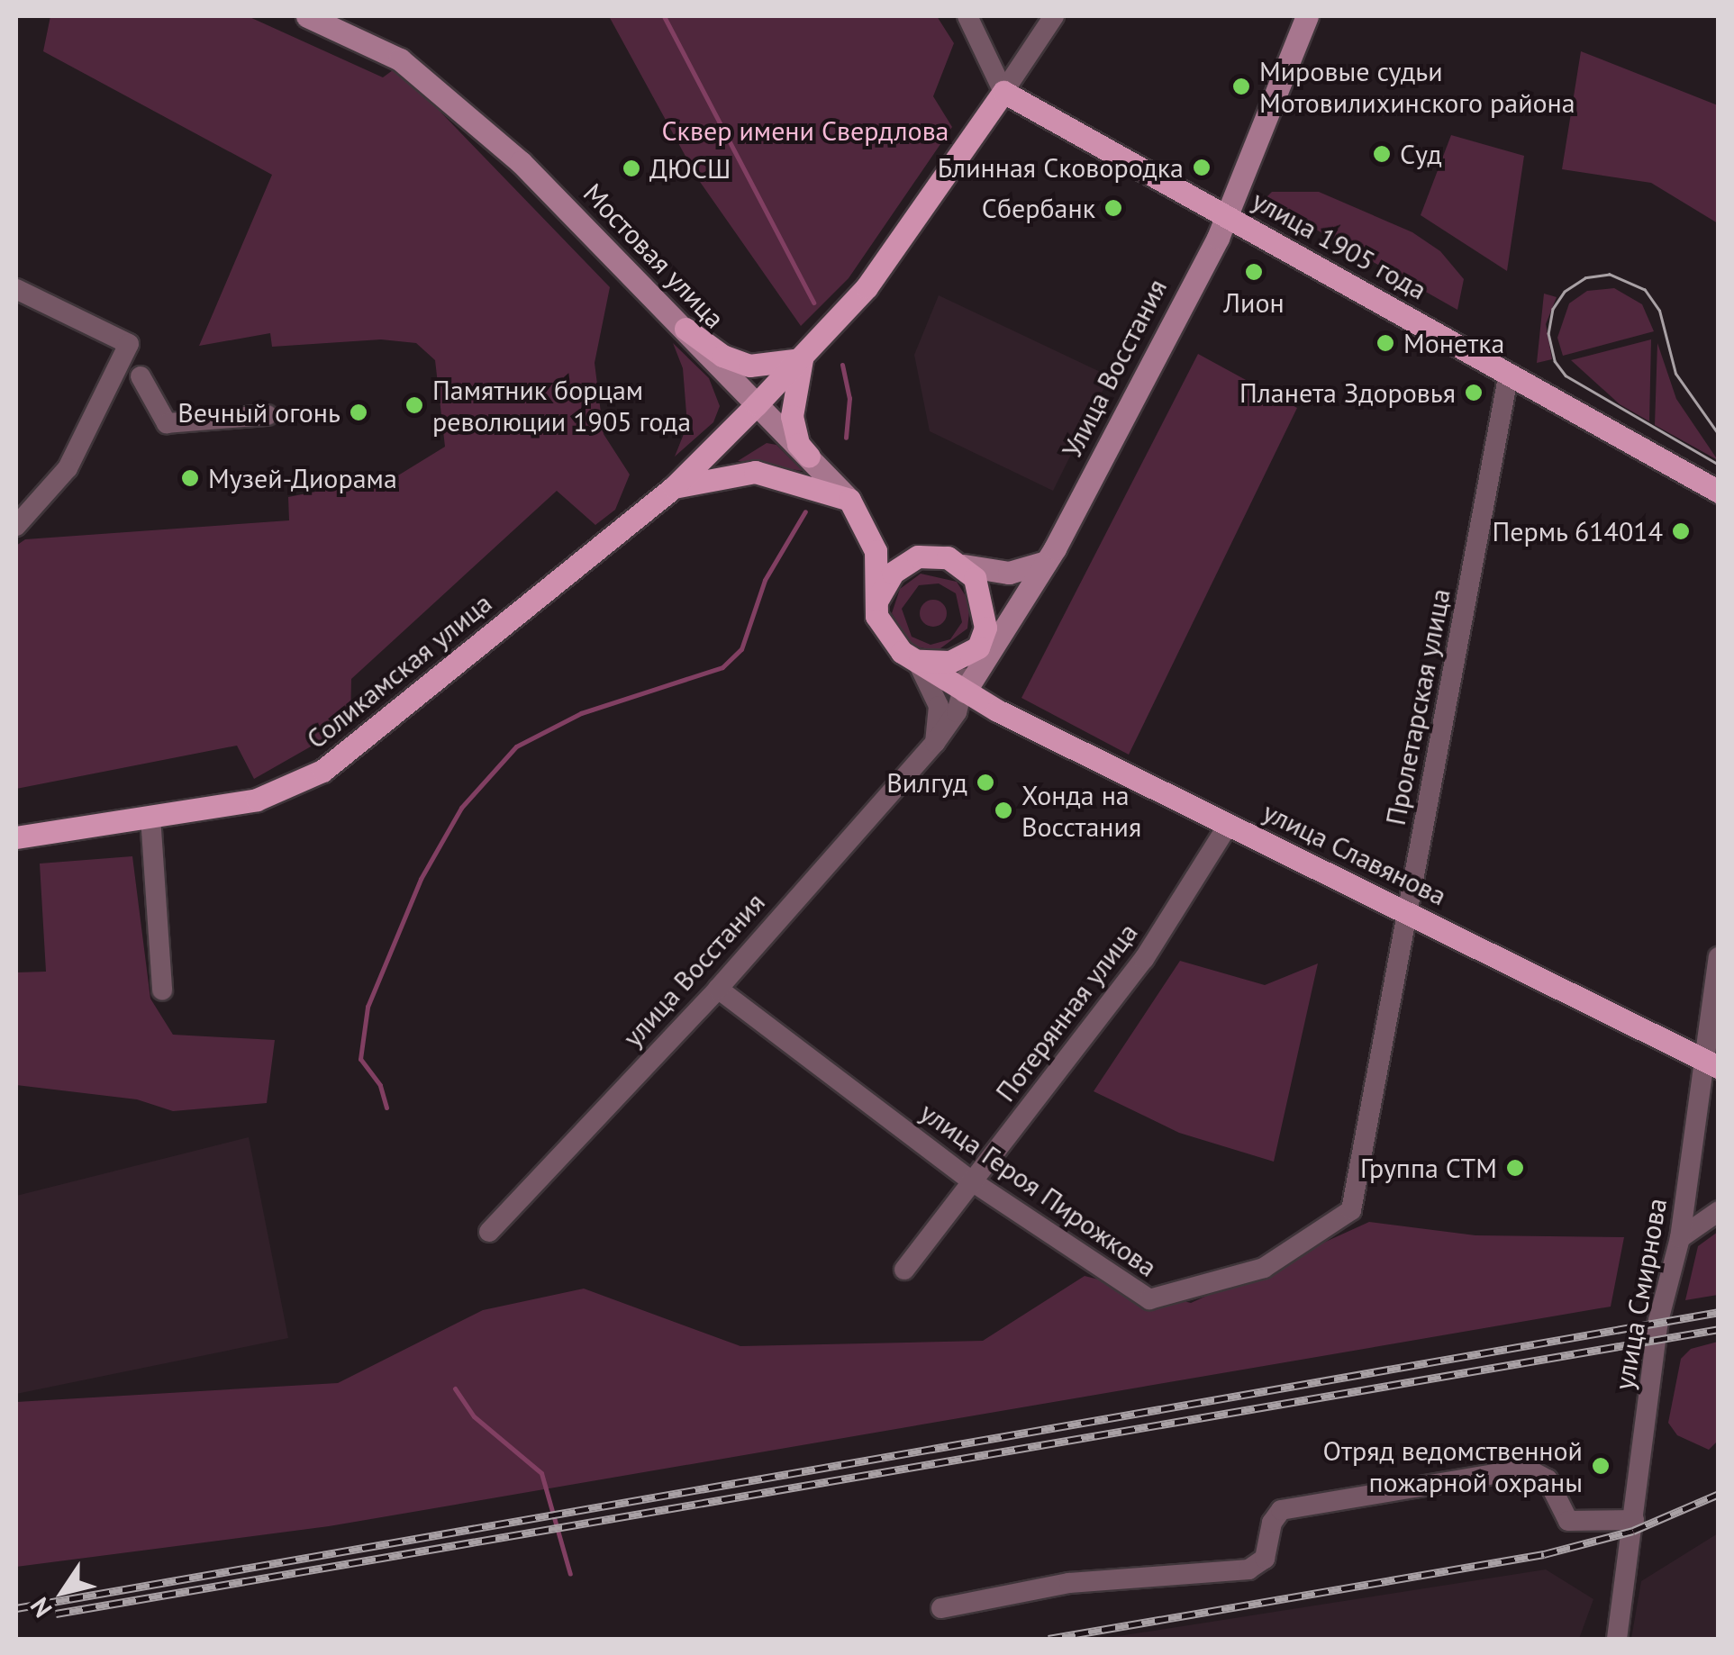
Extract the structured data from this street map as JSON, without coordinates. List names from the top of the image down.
{
  "streets": {
    "main road": [
      "улица 1905 года",
      "Мостовая улица",
      "Соликамская улица",
      "улица Славянова"
    ],
    "street": [
      "Улица Восстания",
      "Пролетарская улица",
      "улица Восстания",
      "Потерянная улица",
      "улица Героя Пирожкова",
      "улица Смирнова"
    ]
  },
  "crossings": [
    ["улица 1905 года", "Улица Восстания"],
    ["улица 1905 года", "Соликамская улица"],
    ["улица 1905 года", "Пролетарская улица"],
    ["Мостовая улица", "Соликамская улица"],
    ["Мостовая улица", "улица Славянова"],
    ["Мостовая улица", "улица Восстания"],
    ["Пролетарская улица", "улица Славянова"],
    ["Пролетарская улица", "улица Героя Пирожкова"],
    ["улица Славянова", "улица Восстания"],
    ["улица Славянова", "Потерянная улица"],
    ["улица Славянова", "улица Смирнова"],
    ["улица Восстания", "улица Героя Пирожкова"],
    ["Потерянная улица", "улица Героя Пирожкова"]
  ],
  "parks": ["Сквер имени Свердлова"],
  "places": [
    "Мировые судьи Мотовилихинского района",
    "Суд",
    "Блинная Сковородка",
    "ДЮСШ",
    "Сбербанк",
    "Лион",
    "Монетка",
    "Планета Здоровья",
    "Памятник борцам революции 1905 года",
    "Вечный огонь",
    "Музей-Диорама",
    "Пермь 614014",
    "Вилгуд",
    "Хонда на Восстания",
    "Группа СТМ",
    "Отряд ведомственной пожарной охраны"
  ],
  "north": "bottom left"
}
